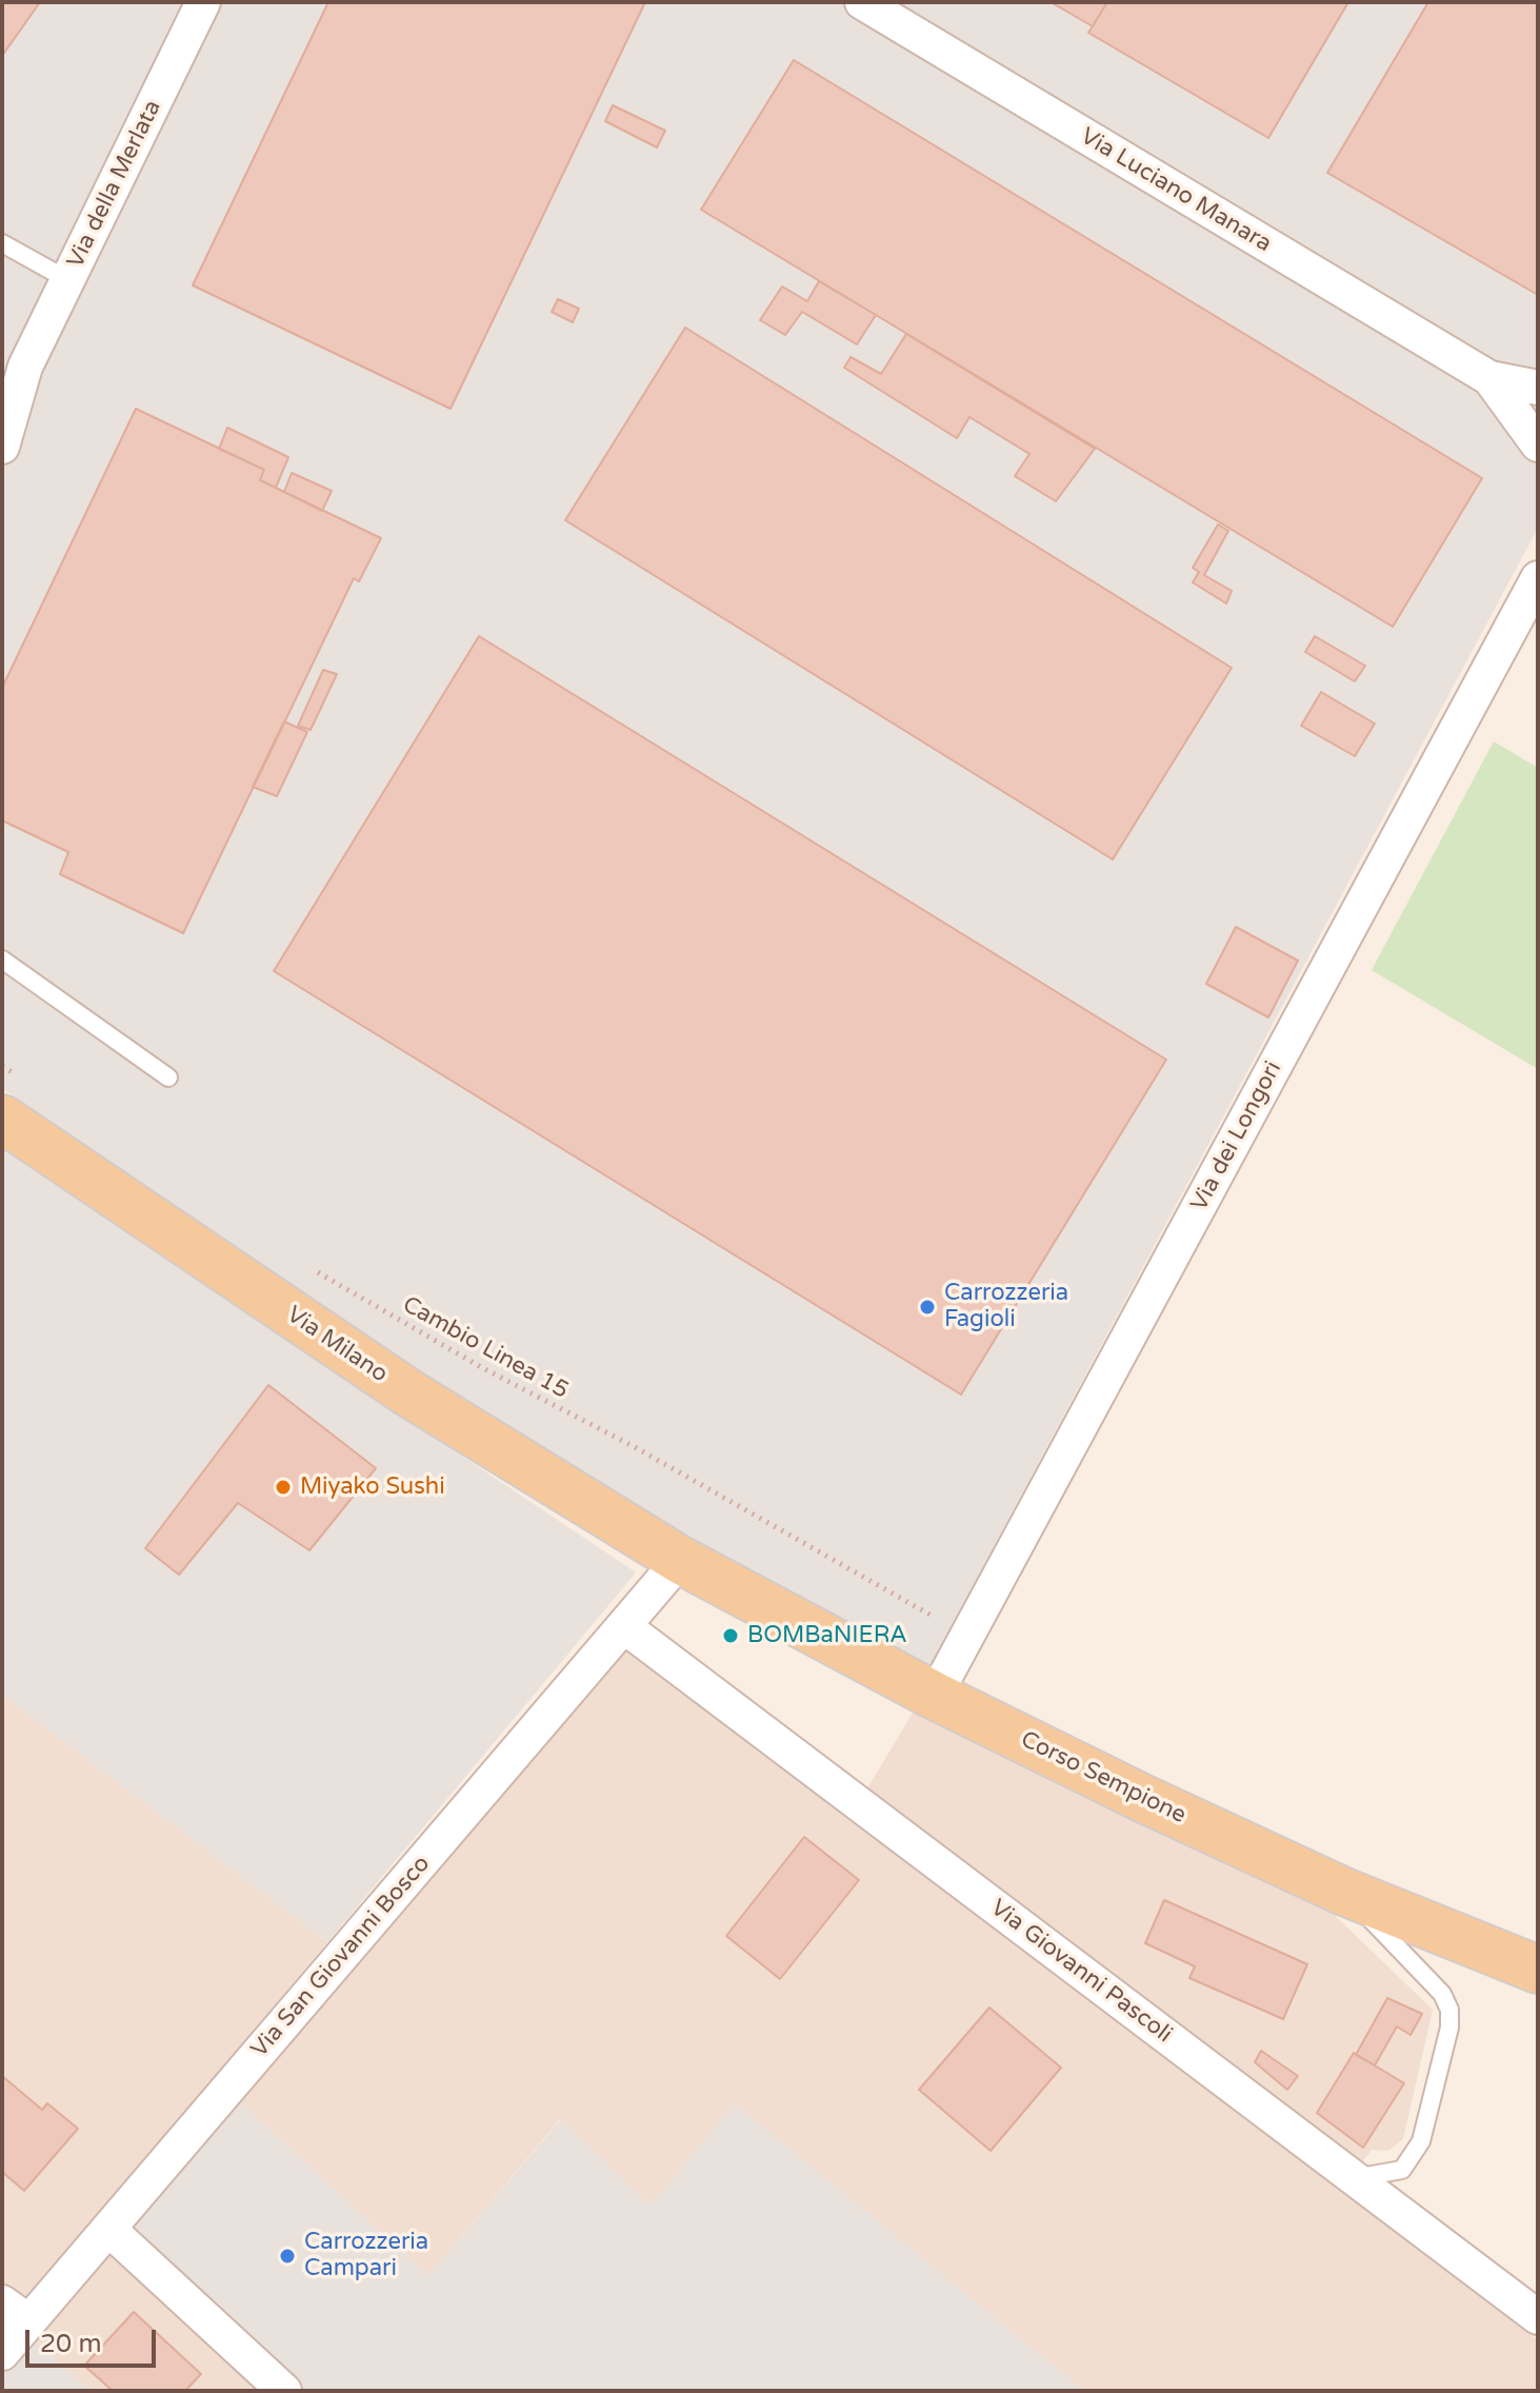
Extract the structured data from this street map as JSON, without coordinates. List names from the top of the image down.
{
  "streets": {
    "main road": ["Via Milano", "Corso Sempione"],
    "street": [
      "Via della Merlata",
      "Via Luciano Manara",
      "Via dei Longori",
      "Via San Giovanni Bosco",
      "Via Giovanni Pascoli"
    ],
    "path": ["Cambio Linea 15"]
  },
  "crossings": [
    ["Via dei Longori", "Cambio Linea 15"],
    ["Via dei Longori", "Corso Sempione"],
    ["Via Milano", "Corso Sempione"],
    ["Via Milano", "Via San Giovanni Bosco"],
    ["Corso Sempione", "Via San Giovanni Bosco"],
    ["Via San Giovanni Bosco", "Via Giovanni Pascoli"]
  ],
  "places": [
    "Carrozzeria Fagioli",
    "Miyako Sushi",
    "BOMBaNIERA",
    "Carrozzeria Campari"
  ],
  "scale_bar": "20 m"
}
